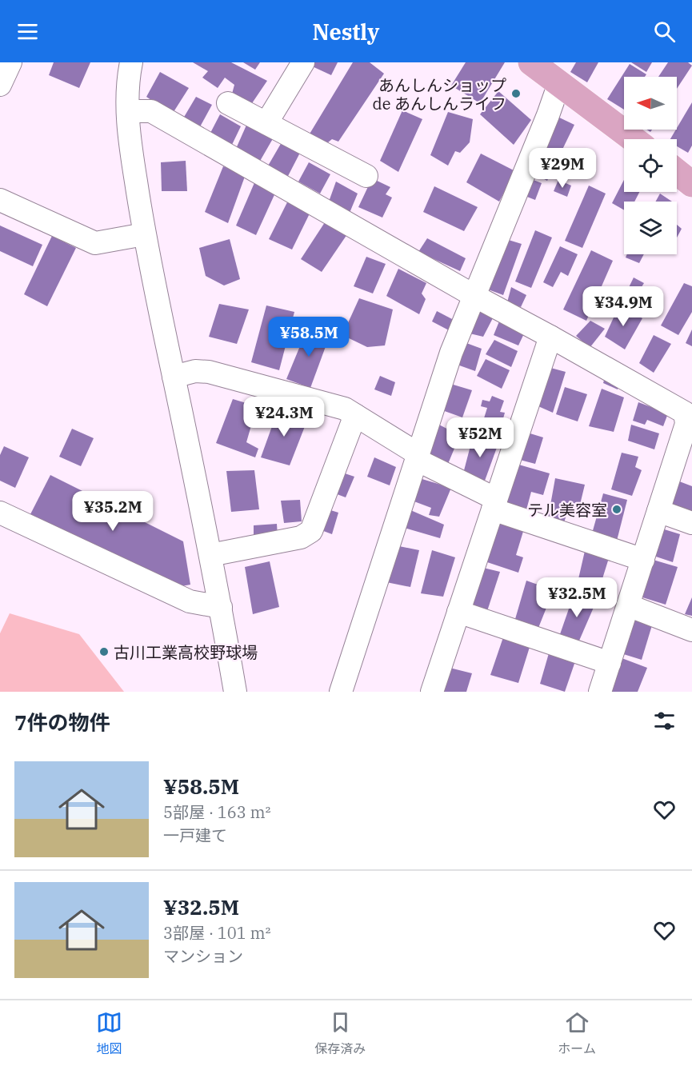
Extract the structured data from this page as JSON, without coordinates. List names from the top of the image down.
{
  "places": ["あんしんショップ de あんしんライフ", "テル美容室", "古川工業高校野球場"],
  "north": "left",
  "page": {
    "header": "Nestly",
    "price": [
      "¥29M",
      "¥34.9M",
      "¥58.5M",
      "¥24.3M",
      "¥52M",
      "¥35.2M",
      "¥32.5M"
    ],
    "heading": "7件の物件",
    "list": [
      {
        "name": "¥58.5M",
        "note": "5部屋 · 163 m² · 一戸建て"
      },
      {
        "name": "¥32.5M",
        "note": "3部屋 · 101 m² · マンション"
      }
    ],
    "tabs": ["地図", "保存済み", "ホーム"]
  }
}
